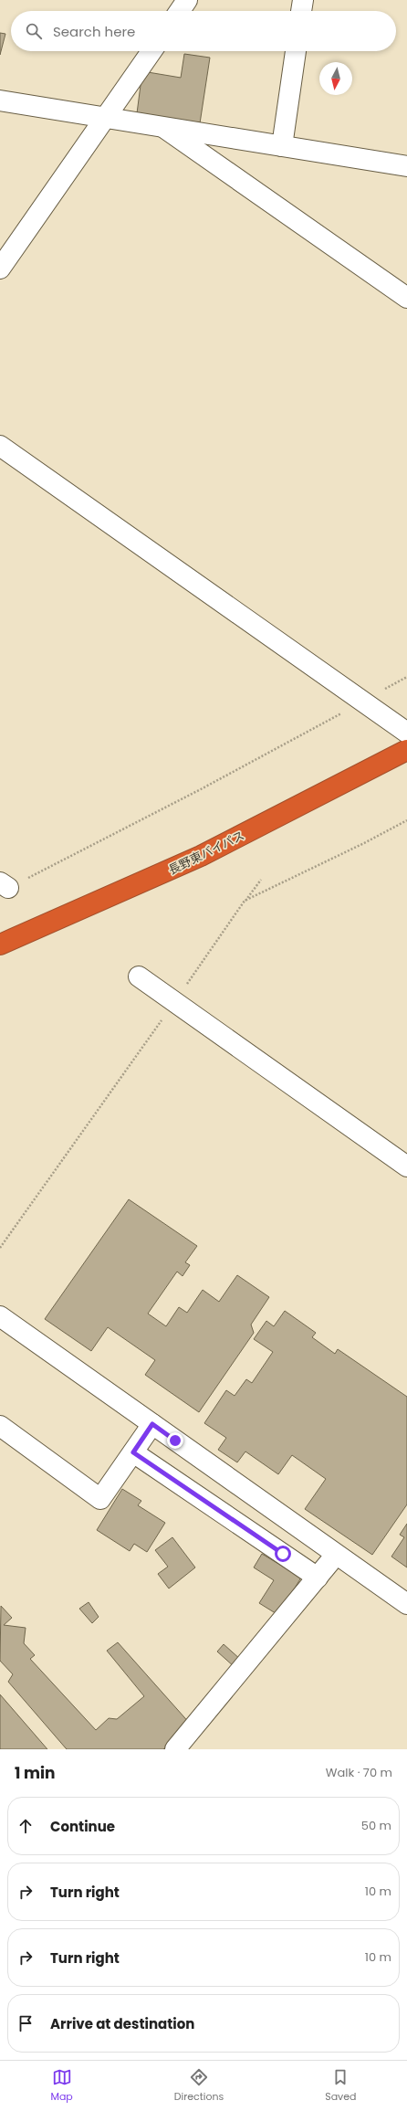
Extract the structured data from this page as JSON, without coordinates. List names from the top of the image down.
{
  "streets": {
    "highway": ["長野東バイパス"]
  },
  "north": "bottom",
  "page": {
    "search": "Search here",
    "heading": ["1 min", "Walk · 70 m"],
    "list": [
      ["Continue", "50 m"],
      ["Turn right", "10 m"],
      ["Turn right", "10 m"],
      "Arrive at destination"
    ],
    "nav": ["Map", "Directions", "Saved"]
  }
}
